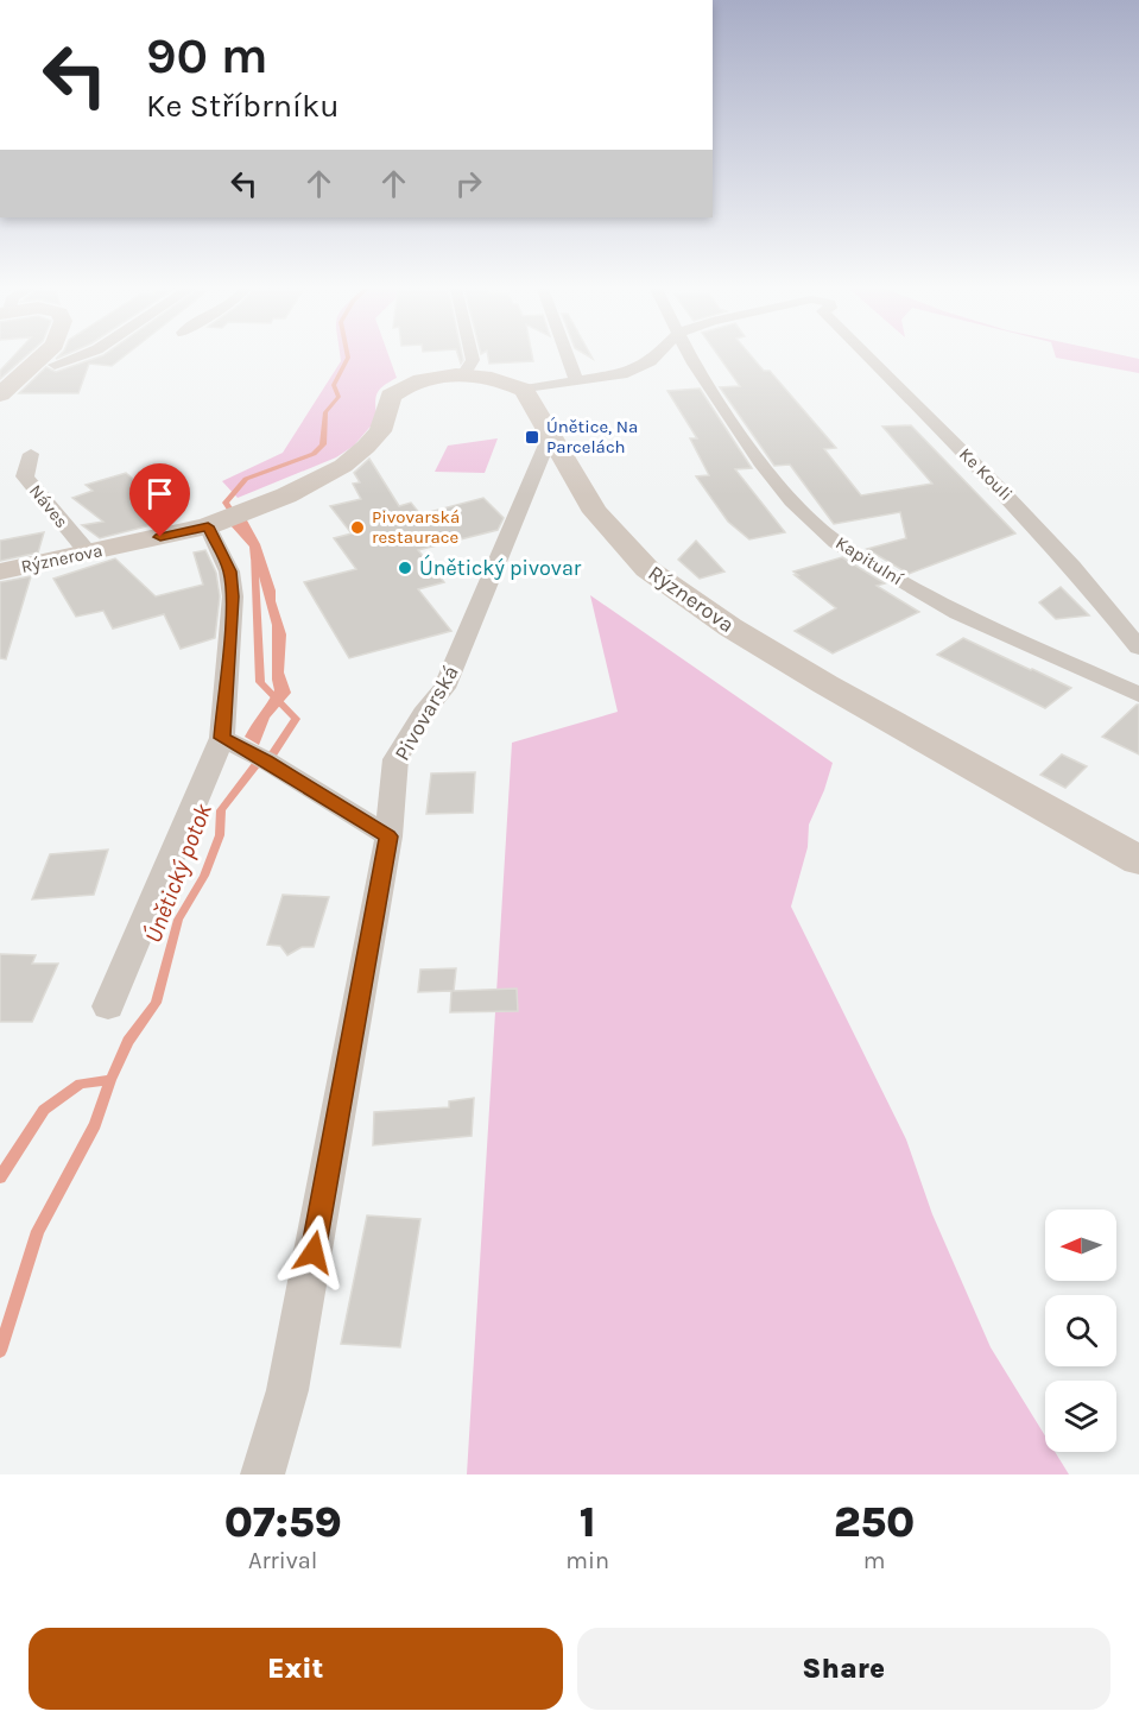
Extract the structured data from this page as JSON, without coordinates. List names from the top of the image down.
{
  "streets": {
    "street": [
      "Ke Kouli",
      "Náves",
      "Rýznerova",
      "Kapitulní",
      "Pivovarská"
    ]
  },
  "crossings": [
    ["Náves", "Rýznerova"],
    ["Rýznerova", "Pivovarská"]
  ],
  "water": ["Únětický potok"],
  "places": {
    "transit": ["Únětice, Na Parcelách"],
    "other": ["Pivovarská restaurace", "Únětický pivovar"]
  },
  "north": "left",
  "page": {
    "turn": ["90 m", "Ke Stříbrníku"],
    "eta": [
      "07:59",
      "Arrival",
      "1",
      "min",
      "250",
      "m"
    ],
    "buttons": ["Exit", "Share"]
  }
}
